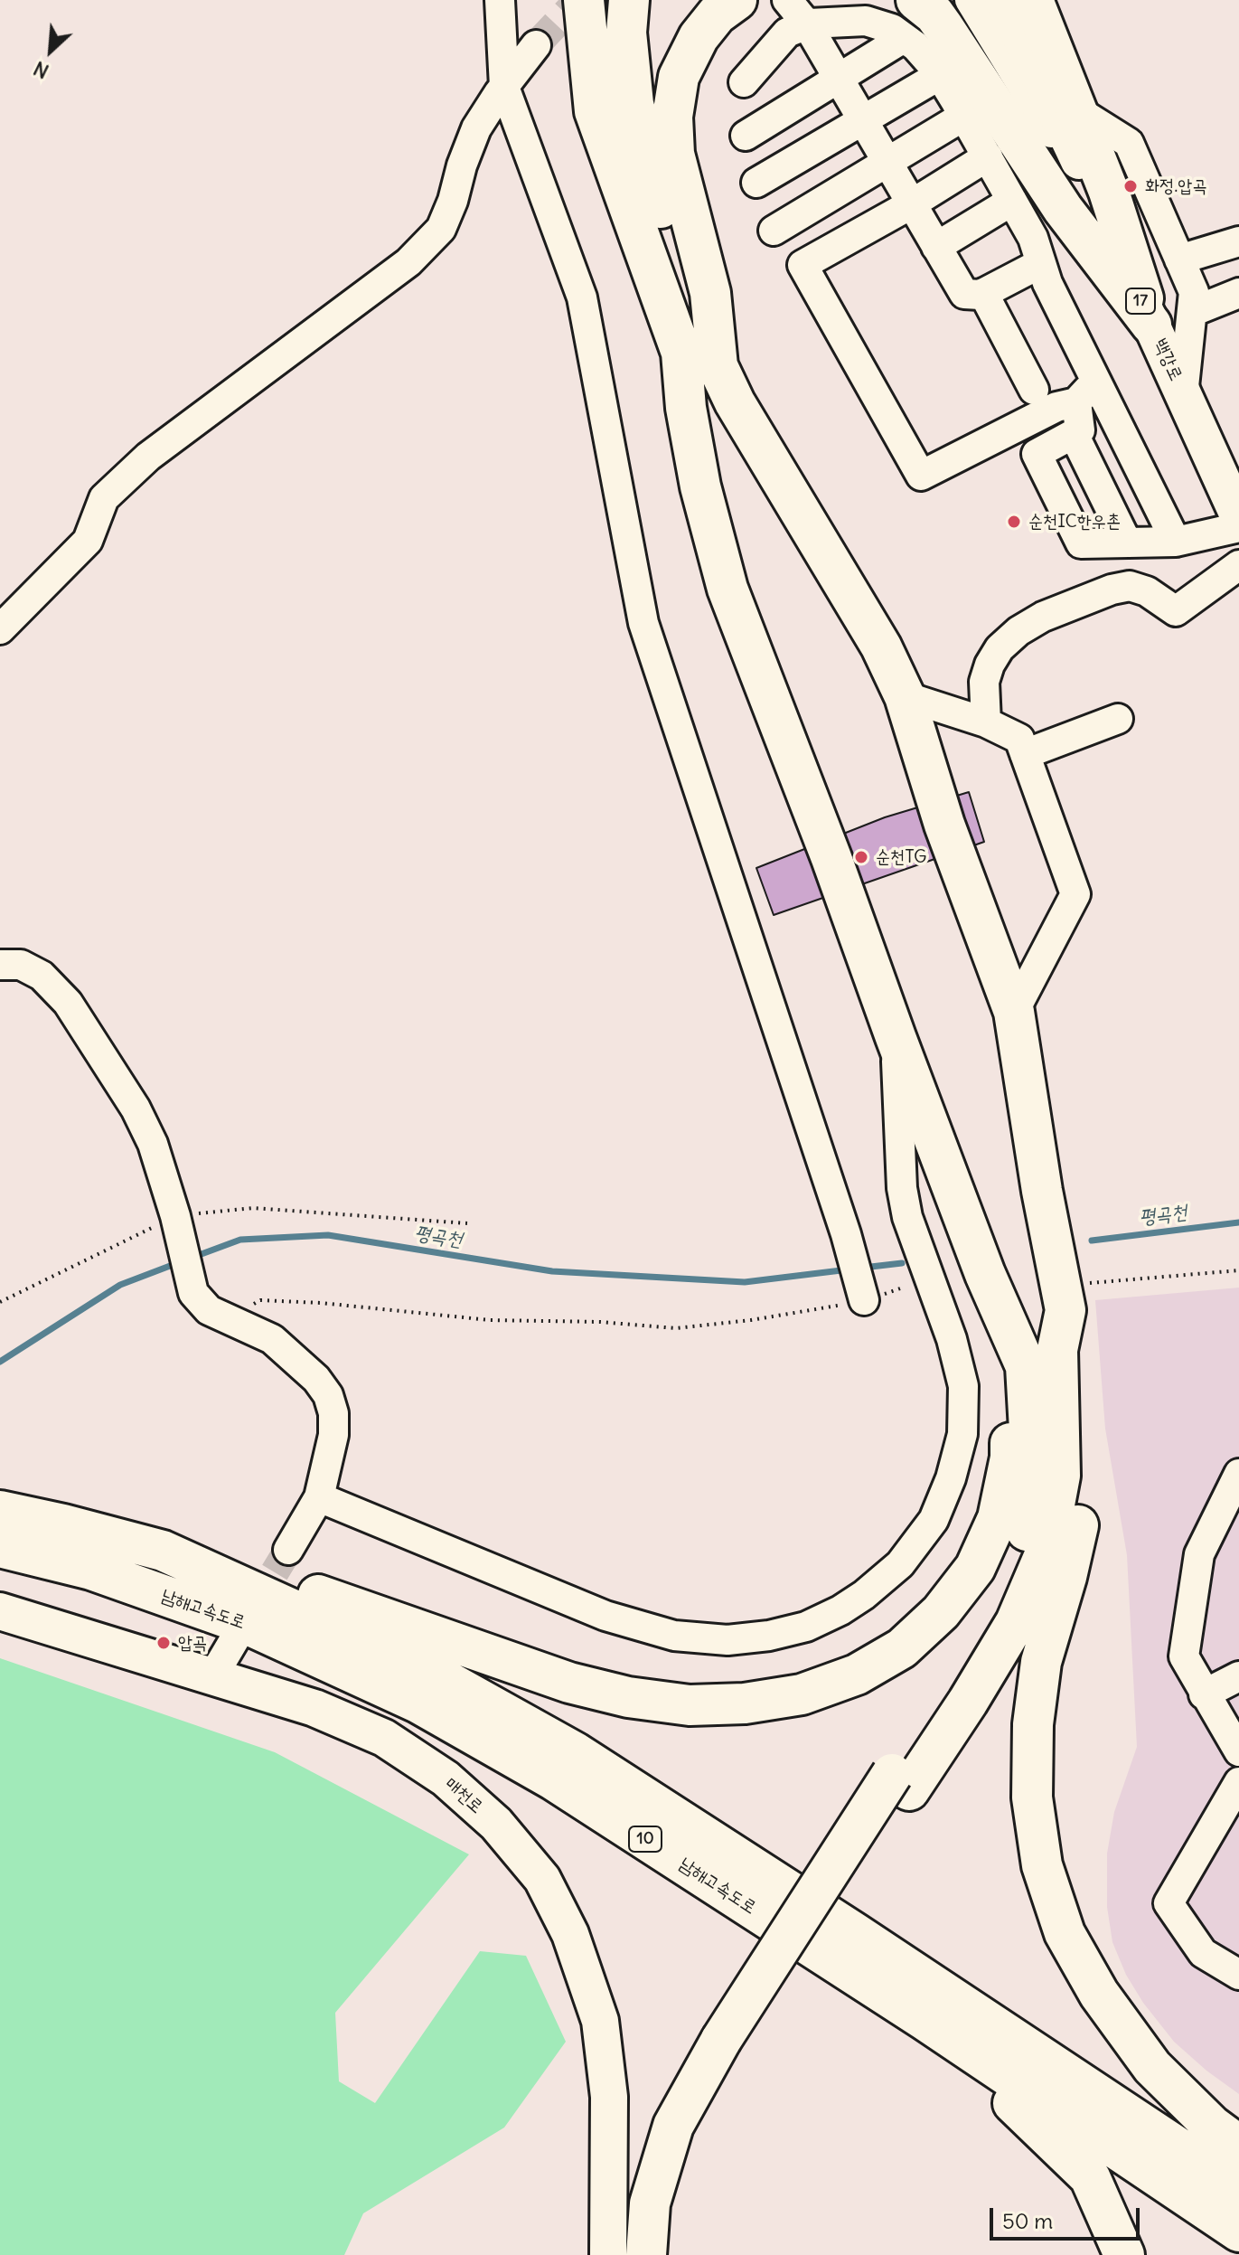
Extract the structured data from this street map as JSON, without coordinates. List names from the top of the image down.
{
  "streets": {
    "highway": ["남해고속도로", "10"],
    "main road": ["17", "백강로", "매천로"]
  },
  "water": ["평곡천"],
  "places": [
    "화정.압곡",
    "순천IC한우촌",
    "순천TG",
    "압곡"
  ],
  "scale_bar": "50 m",
  "north": "bottom left"
}
